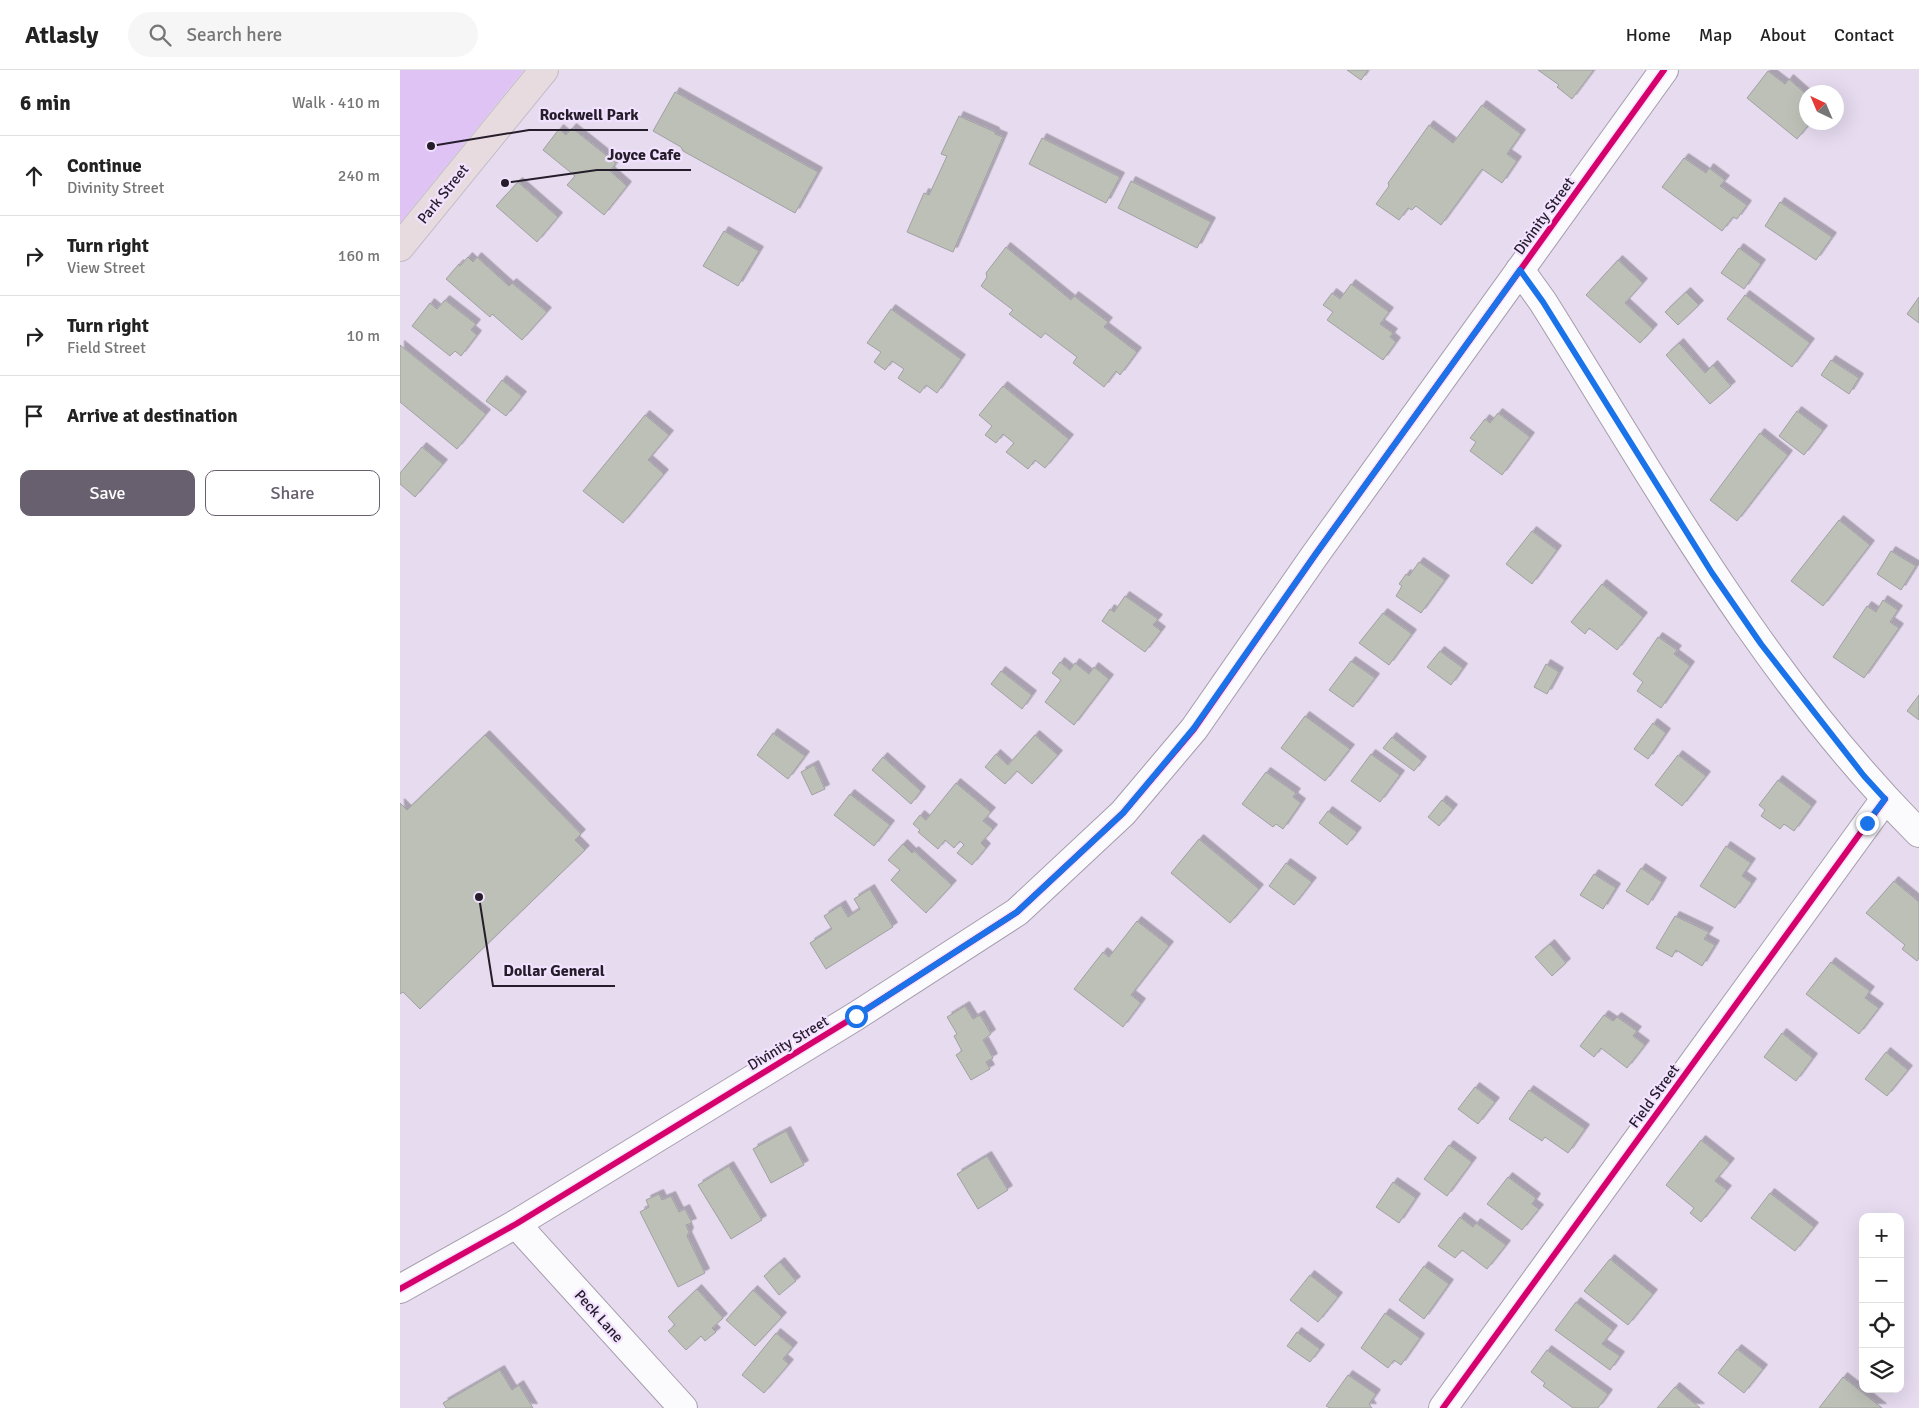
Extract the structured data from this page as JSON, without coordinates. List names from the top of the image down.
{
  "streets": {
    "highway": ["Park Street"],
    "street": ["Divinity Street", "Field Street", "Peck Lane"]
  },
  "crossings": [
    ["Divinity Street", "Peck Lane"]
  ],
  "places": ["Rockwell Park", "Joyce Cafe", "Dollar General"],
  "north": "top left",
  "page": {
    "header": "Atlasly",
    "search": "Search here",
    "nav": [
      "Home",
      "Map",
      "About",
      "Contact"
    ],
    "heading": ["6 min", "Walk · 410 m"],
    "list": [
      ["Continue", "Divinity Street", "240 m"],
      ["Turn right", "View Street", "160 m"],
      ["Turn right", "Field Street", "10 m"],
      "Arrive at destination"
    ],
    "buttons": ["Save", "Share"],
    "map_buttons": ["+", "−"]
  }
}
